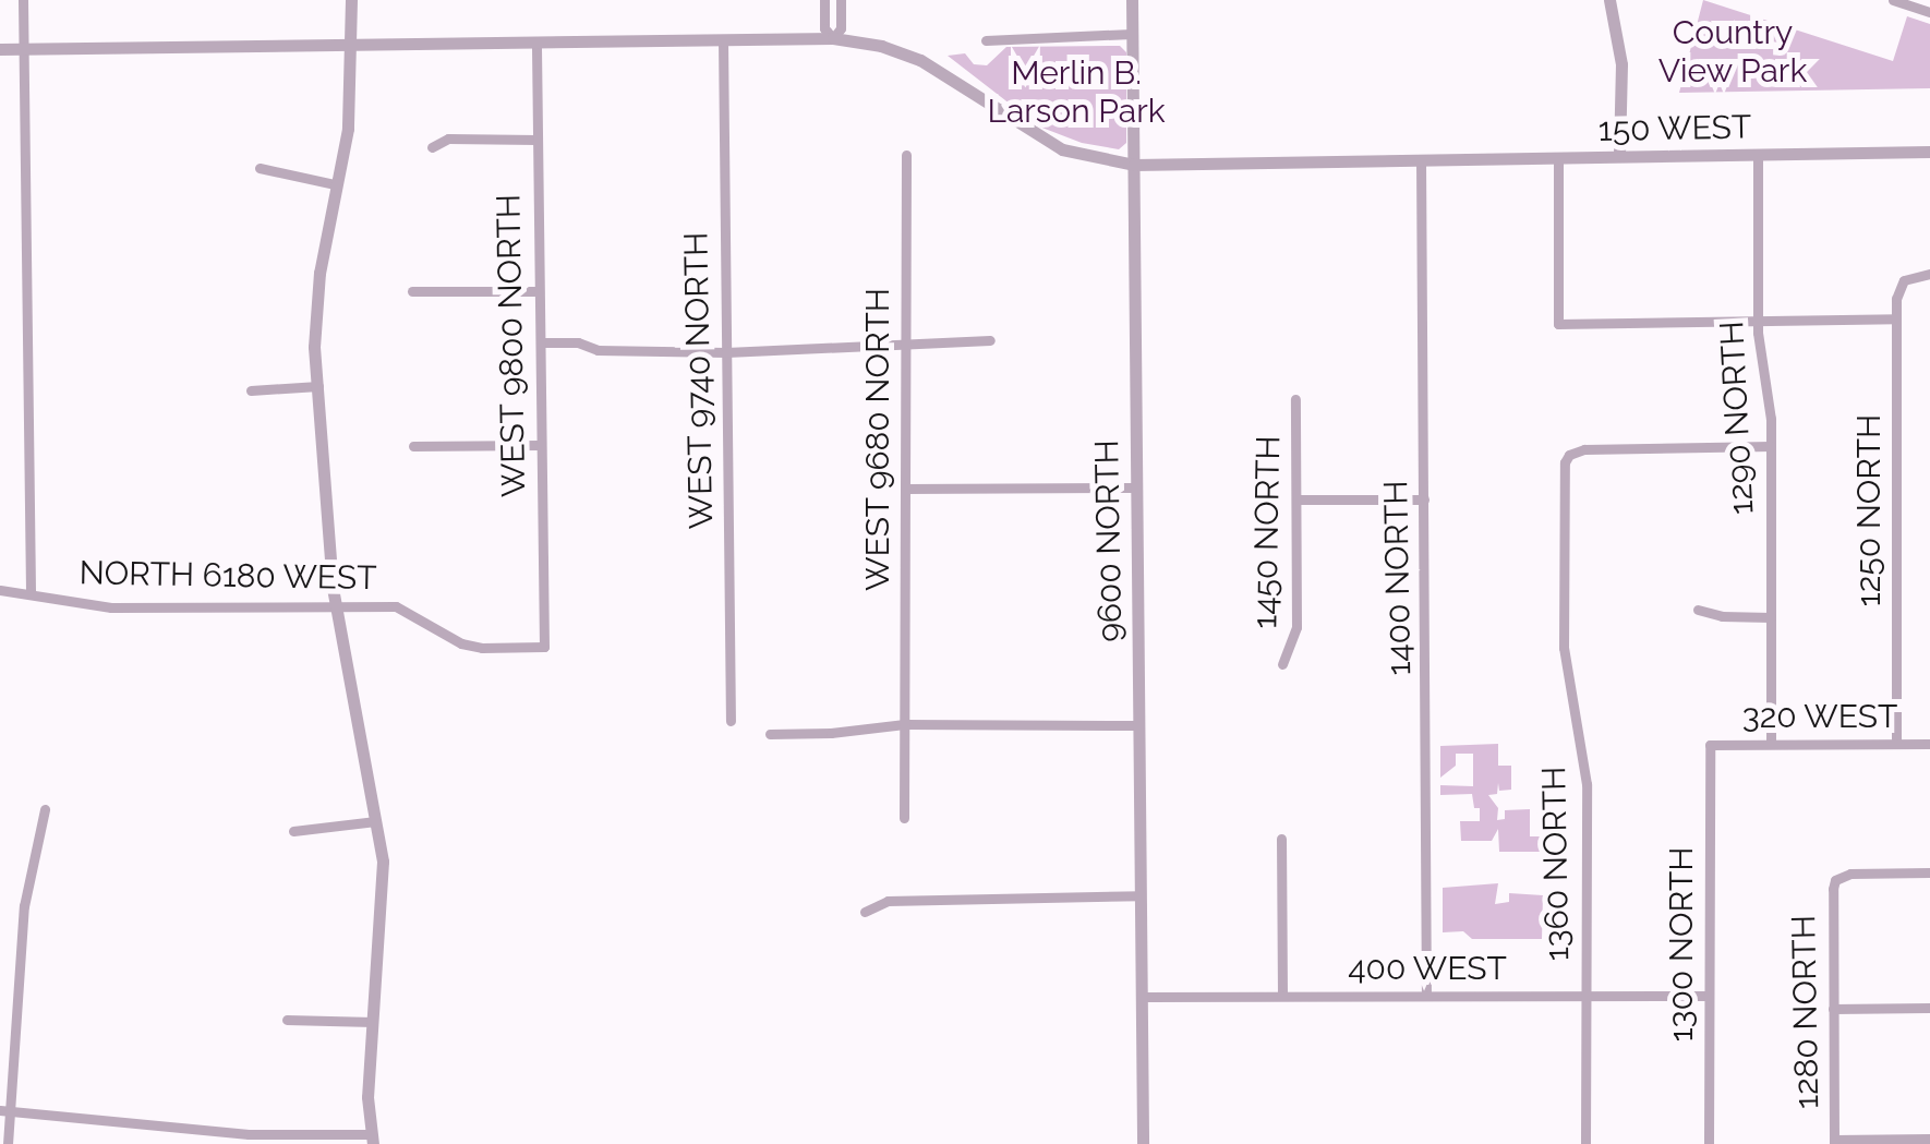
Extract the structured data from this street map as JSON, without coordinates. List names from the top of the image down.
{
  "streets": {
    "street": [
      "150 WEST",
      "WEST 9800 NORTH",
      "WEST 9740 NORTH",
      "1290 NORTH",
      "WEST 9680 NORTH",
      "1250 NORTH",
      "1450 NORTH",
      "9600 NORTH",
      "NORTH 6180 WEST",
      "1400 NORTH",
      "320 WEST",
      "1360 NORTH",
      "1300 NORTH",
      "400 WEST",
      "1280 NORTH"
    ]
  },
  "crossings": [
    ["150 WEST", "WEST 9800 NORTH"],
    ["150 WEST", "WEST 9740 NORTH"],
    ["150 WEST", "1290 NORTH"],
    ["150 WEST", "9600 NORTH"],
    ["150 WEST", "1400 NORTH"],
    ["WEST 9800 NORTH", "NORTH 6180 WEST"],
    ["1290 NORTH", "320 WEST"],
    ["1290 NORTH", "1360 NORTH"],
    ["1250 NORTH", "320 WEST"],
    ["9600 NORTH", "400 WEST"],
    ["1400 NORTH", "400 WEST"],
    ["320 WEST", "1300 NORTH"],
    ["1360 NORTH", "400 WEST"],
    ["1300 NORTH", "400 WEST"]
  ],
  "parks": ["Country View Park", "Merlin B. Larson Park"]
}
